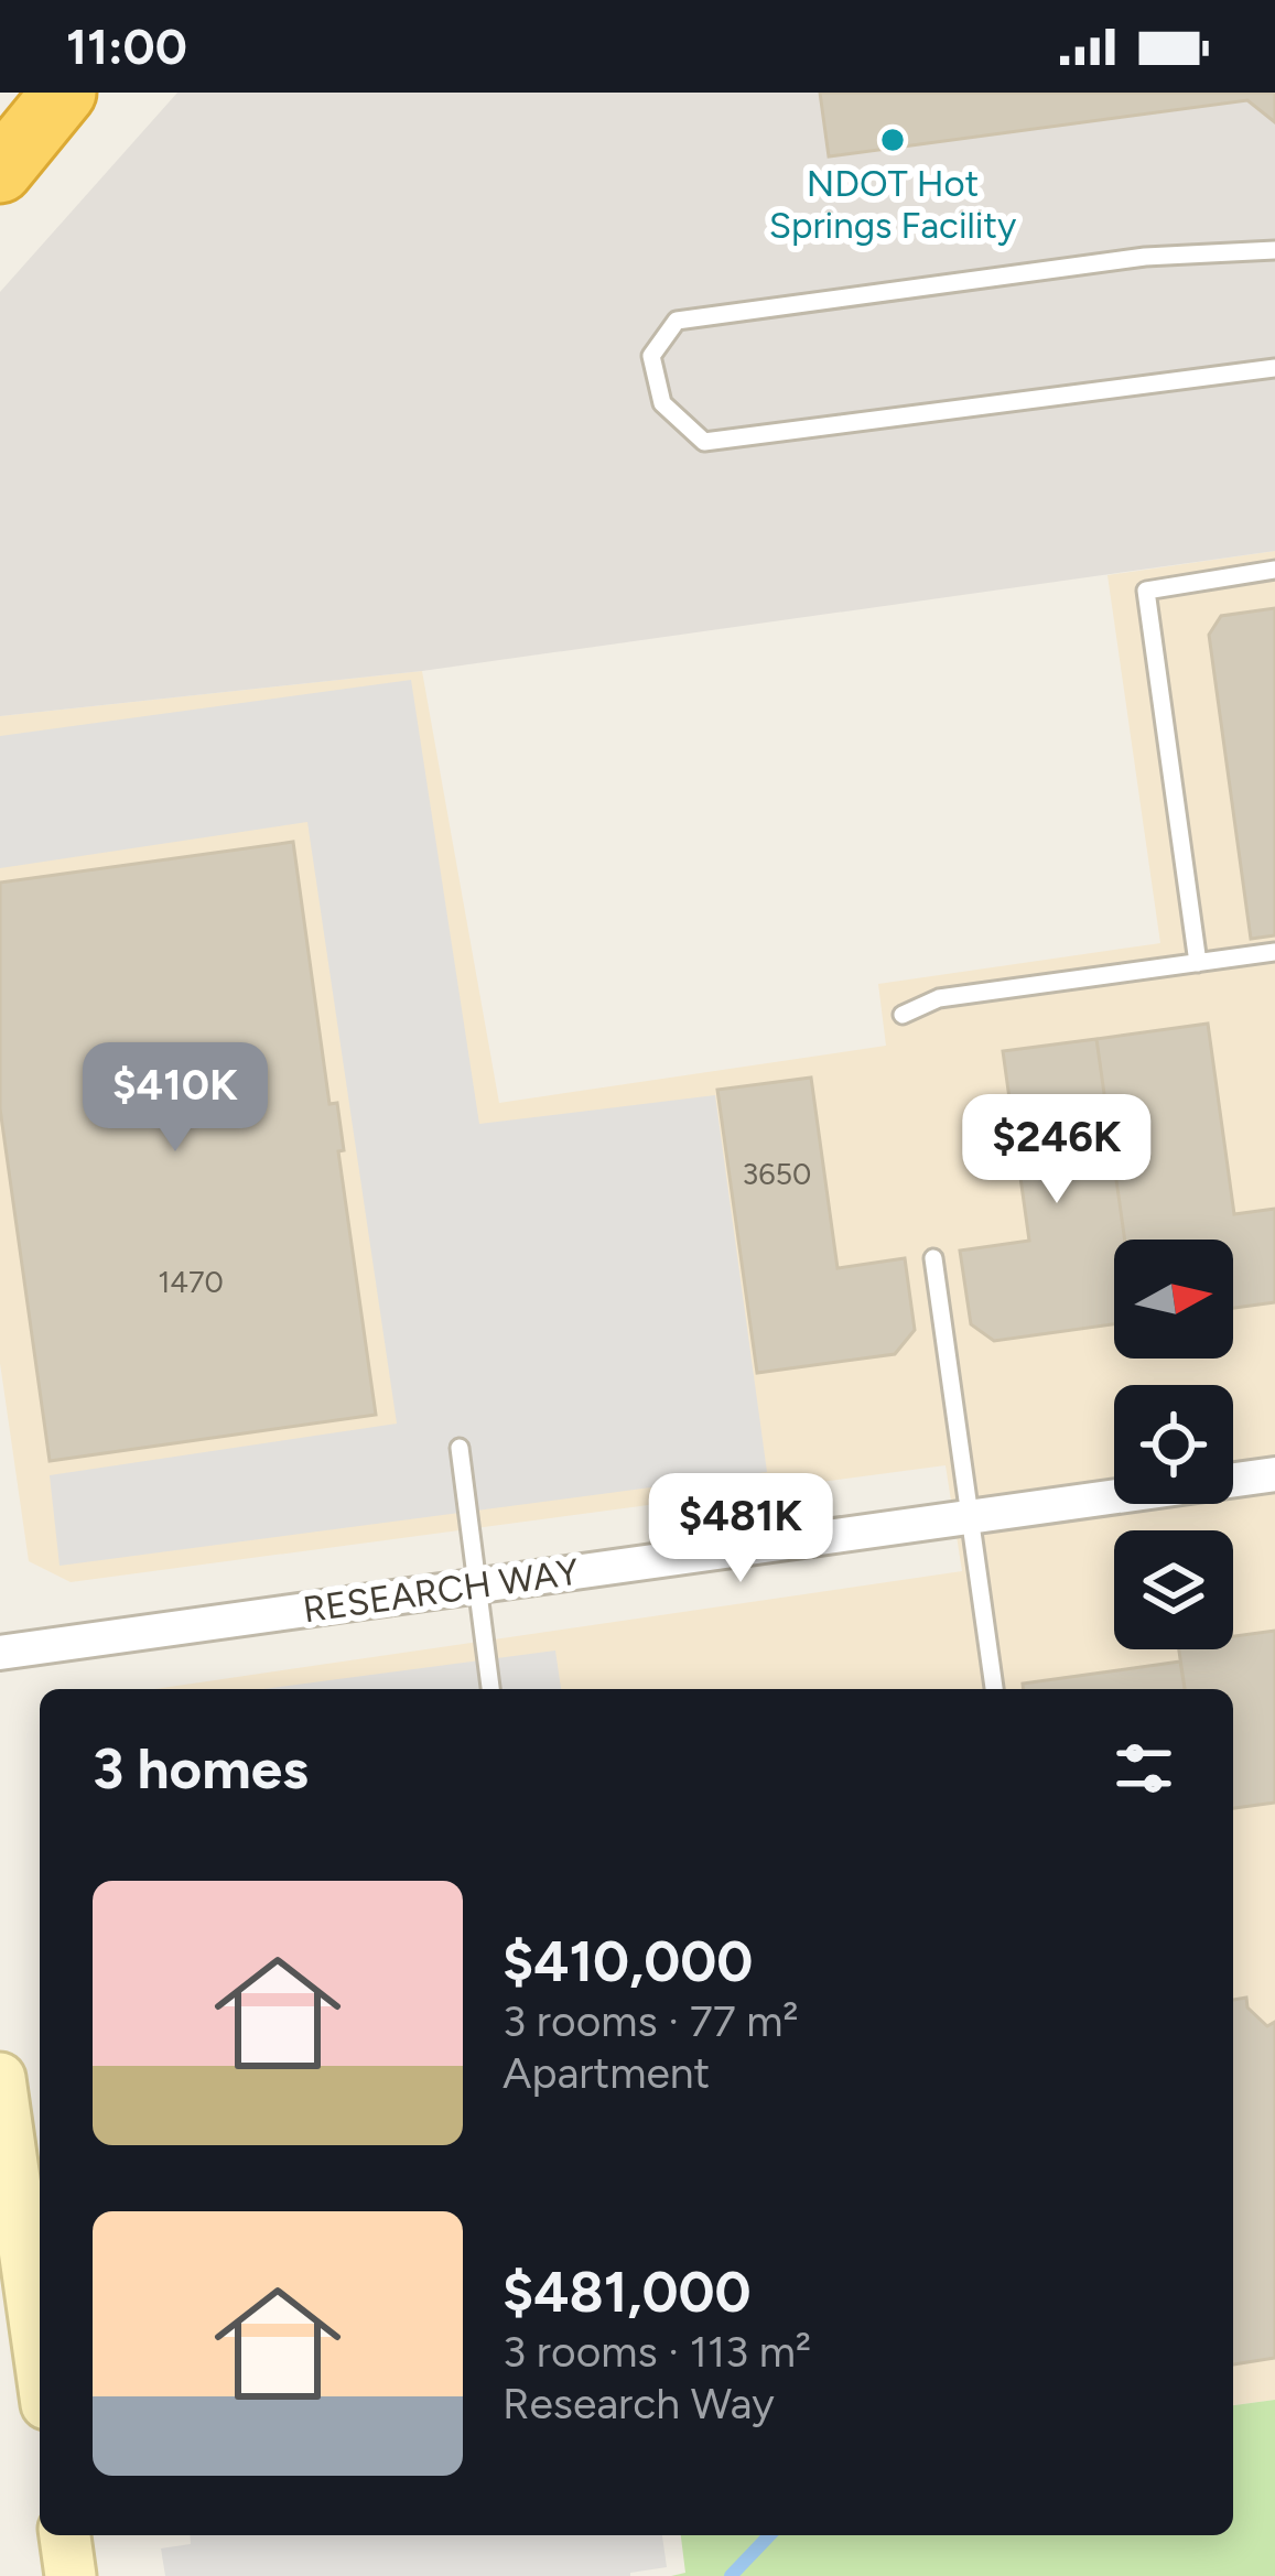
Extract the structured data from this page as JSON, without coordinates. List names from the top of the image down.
{
  "streets": {
    "street": ["RESEARCH WAY"]
  },
  "places": ["NDOT Hot Springs Facility"],
  "house_numbers": ["3650", "1470"],
  "north": "right",
  "page": {
    "status": "11:00",
    "price": ["$410K", "$246K", "$481K"],
    "heading": "3 homes",
    "list": [
      {
        "name": "$410,000",
        "note": "3 rooms · 77 m² · Apartment"
      },
      {
        "name": "$481,000",
        "note": "3 rooms · 113 m² · Research Way"
      }
    ]
  }
}
